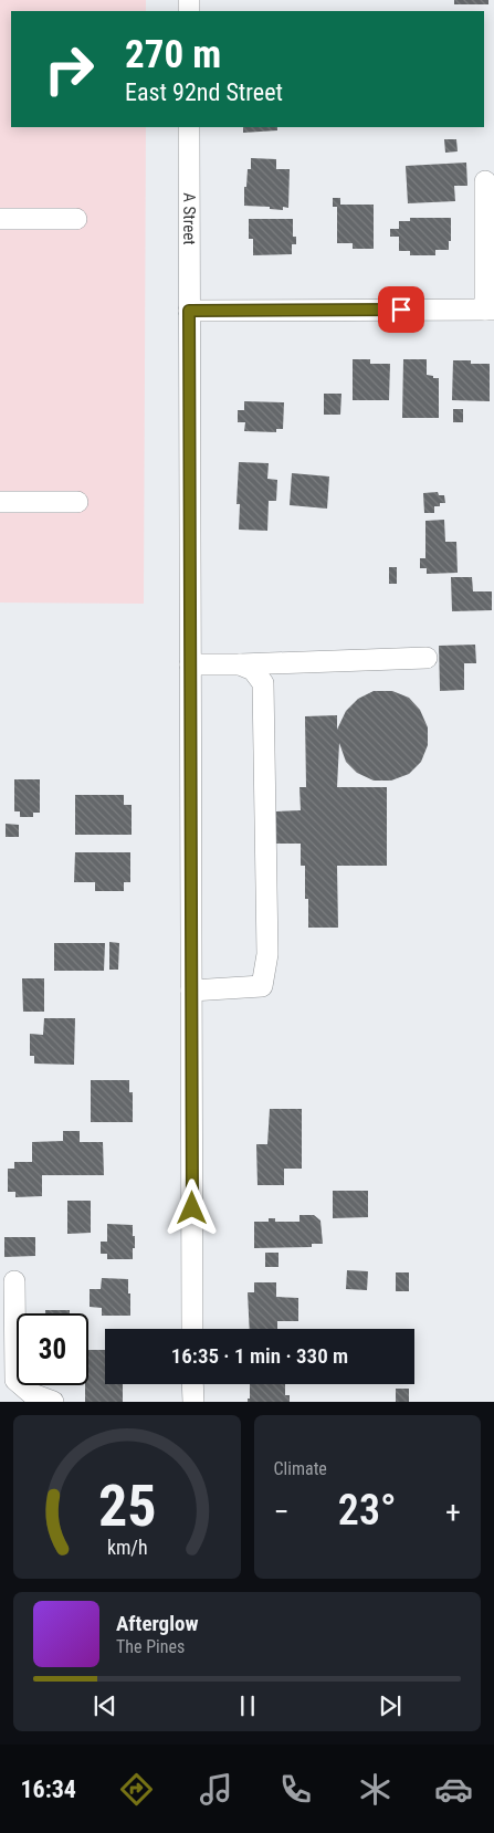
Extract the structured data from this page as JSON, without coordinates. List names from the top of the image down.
{
  "streets": {
    "street": ["A Street"]
  },
  "page": {
    "turn": ["270 m", "East 92nd Street"],
    "limit": "30",
    "trip": "16:35 · 1 min · 330 m",
    "tile": "Climate",
    "heat": ["−", "23°", "+"],
    "song": ["Afterglow", "The Pines"],
    "tabs": "16:34",
    "gauge": ["25", "km/h"]
  }
}
